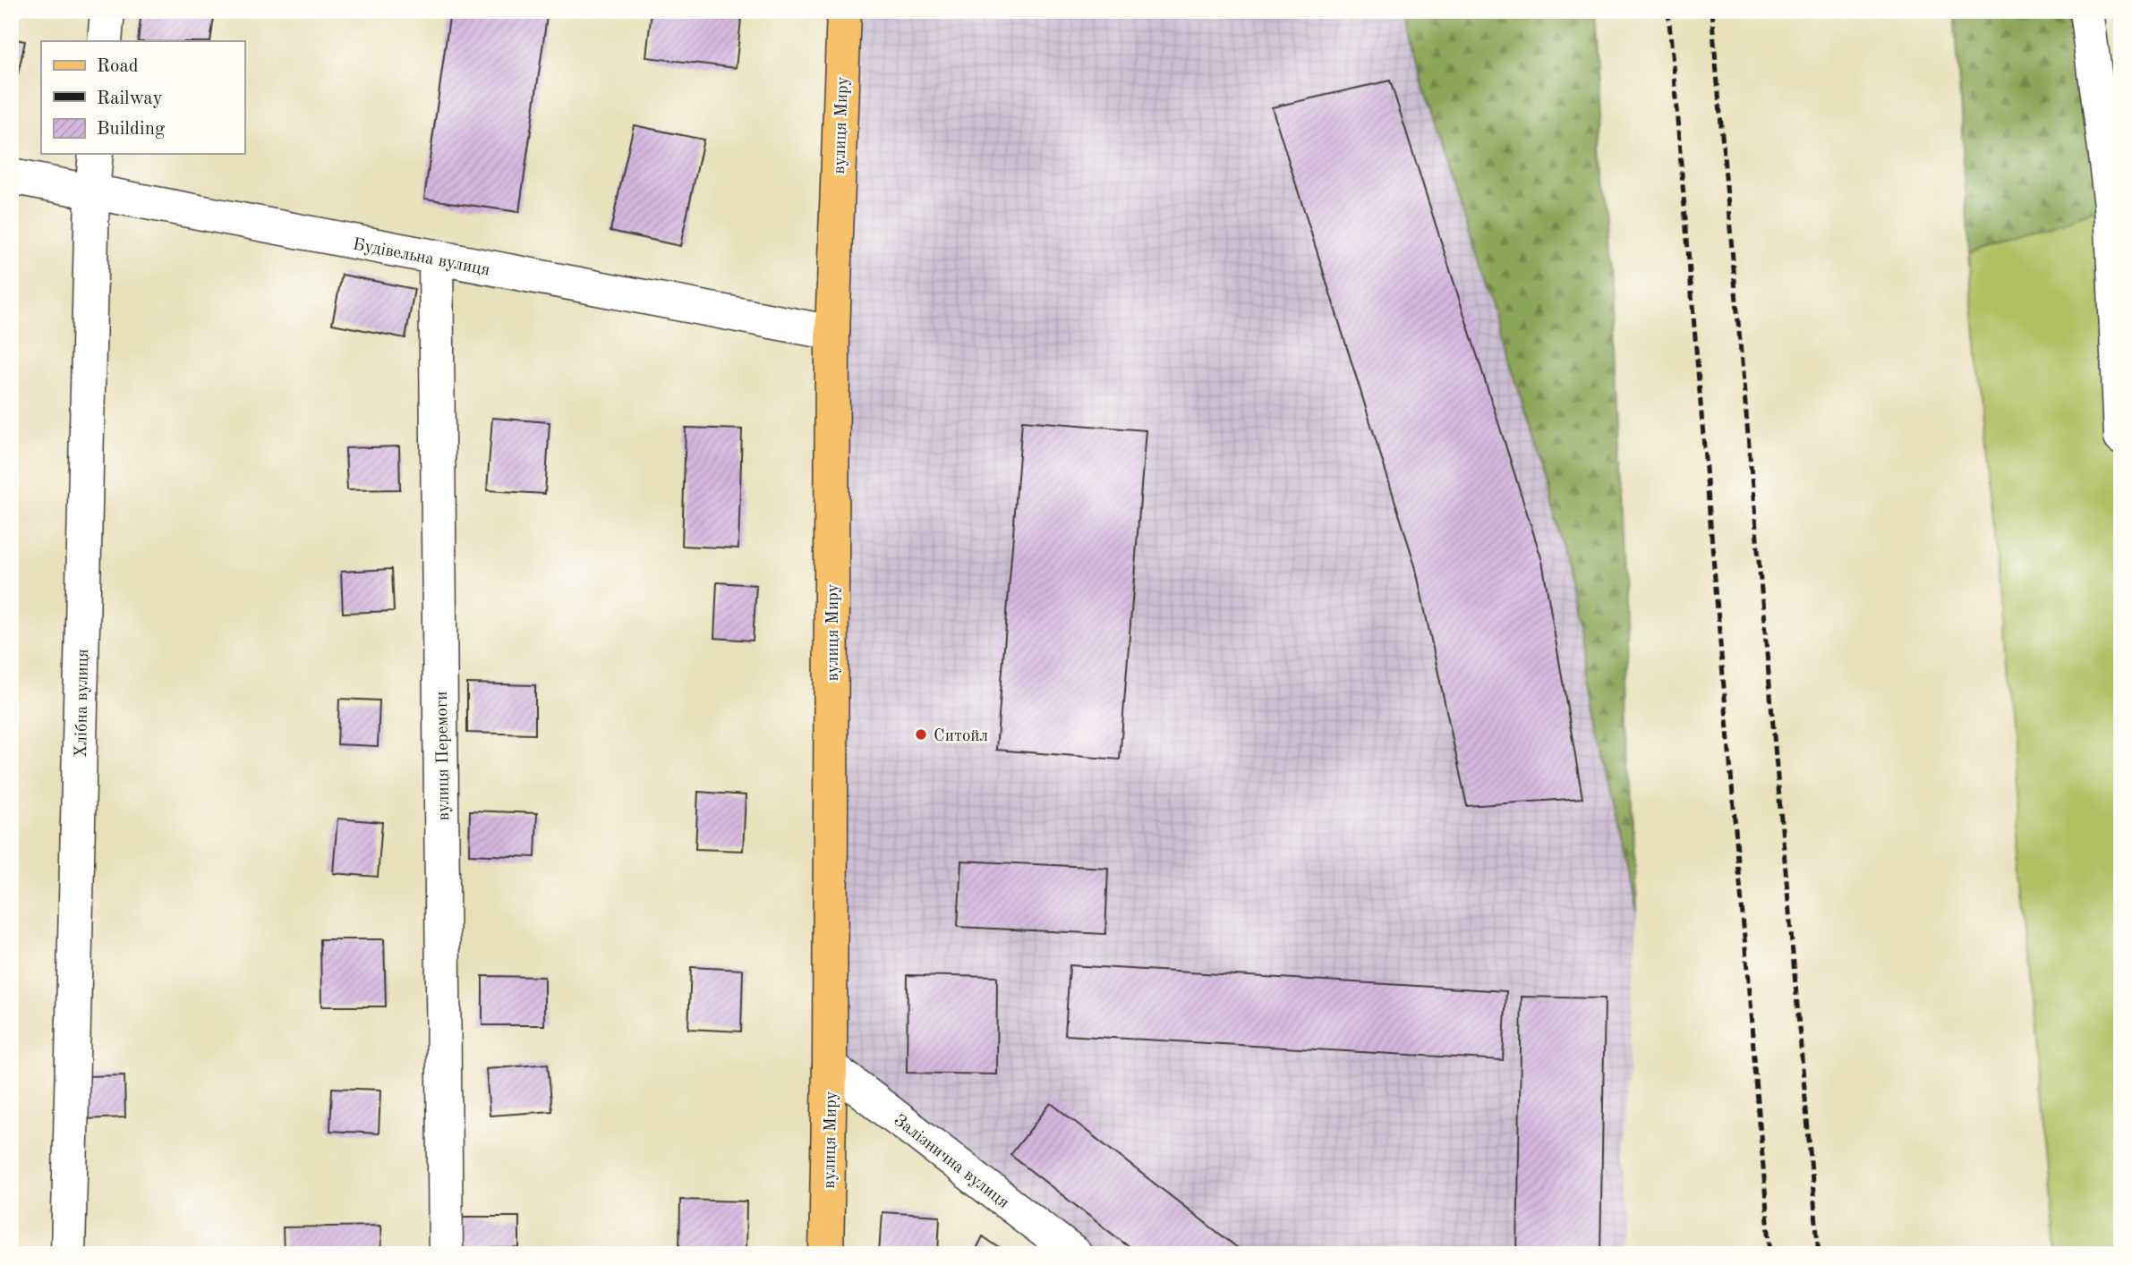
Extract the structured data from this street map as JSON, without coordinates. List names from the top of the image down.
{
  "streets": {
    "main road": ["вулиця Миру"],
    "street": [
      "Будівельна вулиця",
      "Хлібна вулиця",
      "вулиця Перемоги",
      "Залізнична вулиця"
    ]
  },
  "crossings": [
    ["вулиця Миру", "Будівельна вулиця"],
    ["вулиця Миру", "Залізнична вулиця"],
    ["Будівельна вулиця", "Хлібна вулиця"],
    ["Будівельна вулиця", "вулиця Перемоги"]
  ],
  "places": ["Ситойл"],
  "legend": ["Road", "Railway", "Building"]
}
